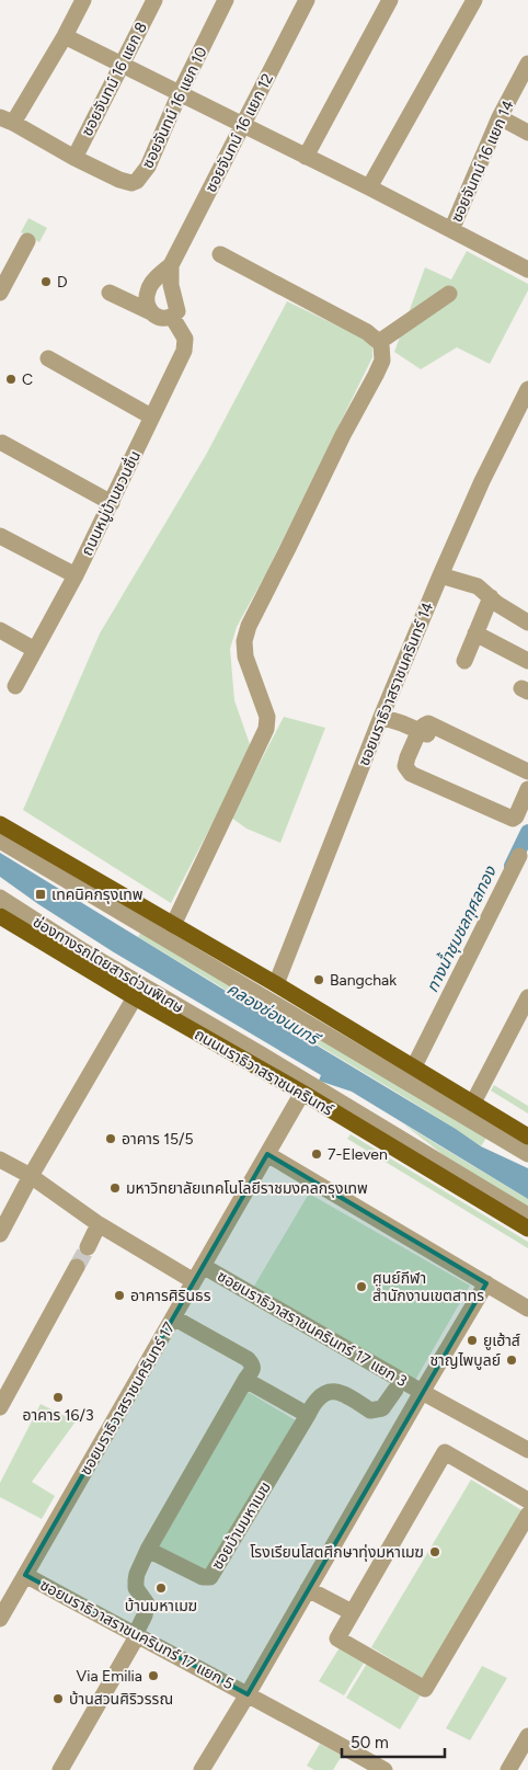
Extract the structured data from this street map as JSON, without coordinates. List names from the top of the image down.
{
  "streets": {
    "main road": ["ถนนนราธิวาสราชนครินทร์"],
    "street": [
      "ซอยจันทน์ 16 แยก 8",
      "ซอยจันทน์ 16 แยก 10",
      "ซอยจันทน์ 16 แยก 12",
      "ซอยจันทน์ 16 แยก 14",
      "ถนนหมู่บ้านชวนชื่น",
      "ซอยนราธิวาสราชนครินทร์ 14",
      "ช่องทางรถโดยสารด่วนพิเศษ",
      "ซอยนราธิวาสราชนครินทร์ 17 แยก 3",
      "ซอยนราธิวาสราชนครินทร์ 17",
      "ซอยบ้านมหาเมฆ",
      "ซอยนราธิวาสราชนครินทร์ 17 แยก 5"
    ]
  },
  "crossings": [
    ["ซอยจันทน์ 16 แยก 8", "ซอยจันทน์ 16 แยก 10"],
    ["ช่องทางรถโดยสารด่วนพิเศษ", "ถนนนราธิวาสราชนครินทร์"],
    ["ช่องทางรถโดยสารด่วนพิเศษ", "ซอยนราธิวาสราชนครินทร์ 17"],
    ["ถนนนราธิวาสราชนครินทร์", "ซอยนราธิวาสราชนครินทร์ 17"],
    ["ซอยนราธิวาสราชนครินทร์ 17 แยก 3", "ซอยนราธิวาสราชนครินทร์ 17"],
    ["ซอยนราธิวาสราชนครินทร์ 17", "ซอยนราธิวาสราชนครินทร์ 17 แยก 5"]
  ],
  "water": ["ทางน้ำชุมชลกุศลทอง", "คลองช่องนนทรี"],
  "places": {
    "other": [
      "D",
      "C",
      "Bangchak",
      "อาคาร 15/5",
      "7-Eleven",
      "มหาวิทยาลัยเทคโนโลยีราชมงคลกรุงเทพ",
      "ศูนย์กีฬา สำนักงานเขตสาทร",
      "อาคารศิรินธร",
      "ยูเฮ้าส์",
      "ชาญไพบูลย์",
      "อาคาร 16/3",
      "โรงเรียนโสตศึกษาทุ่งมหาเมฆ",
      "บ้านมหาเมฆ",
      "Via Emilia",
      "บ้านสวนศิริวรรณ"
    ],
    "transit": ["เทคนิคกรุงเทพ"]
  },
  "scale_bar": "50 m"
}
